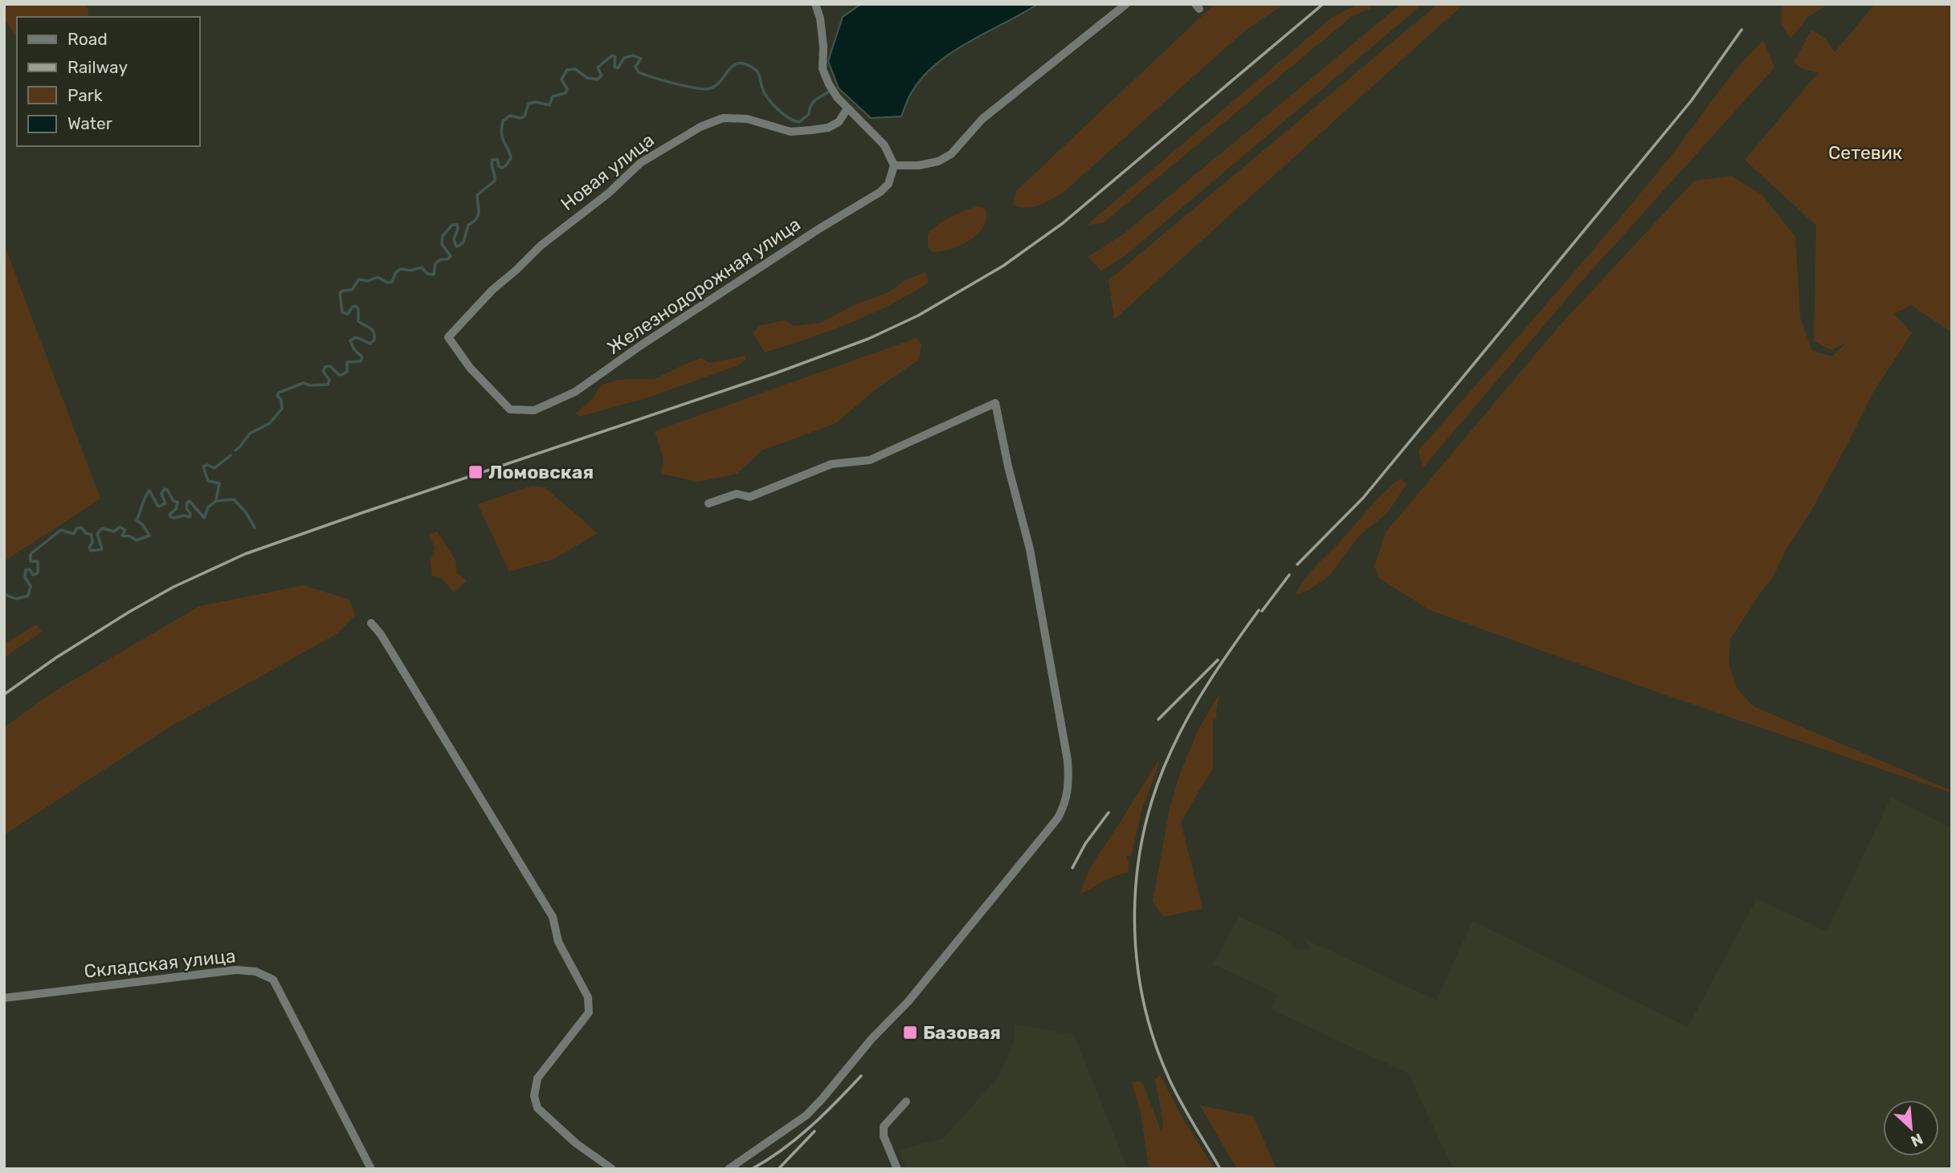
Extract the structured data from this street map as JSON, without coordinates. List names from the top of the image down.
{
  "streets": {
    "street": ["Новая улица", "Железнодорожная улица", "Складская улица"]
  },
  "crossings": [
    ["Новая улица", "Железнодорожная улица"]
  ],
  "parks": ["Сетевик"],
  "places": {
    "transit": ["Ломовская", "Базовая"]
  },
  "legend": [
    "Road",
    "Railway",
    "Park",
    "Water"
  ],
  "north": "bottom right"
}
